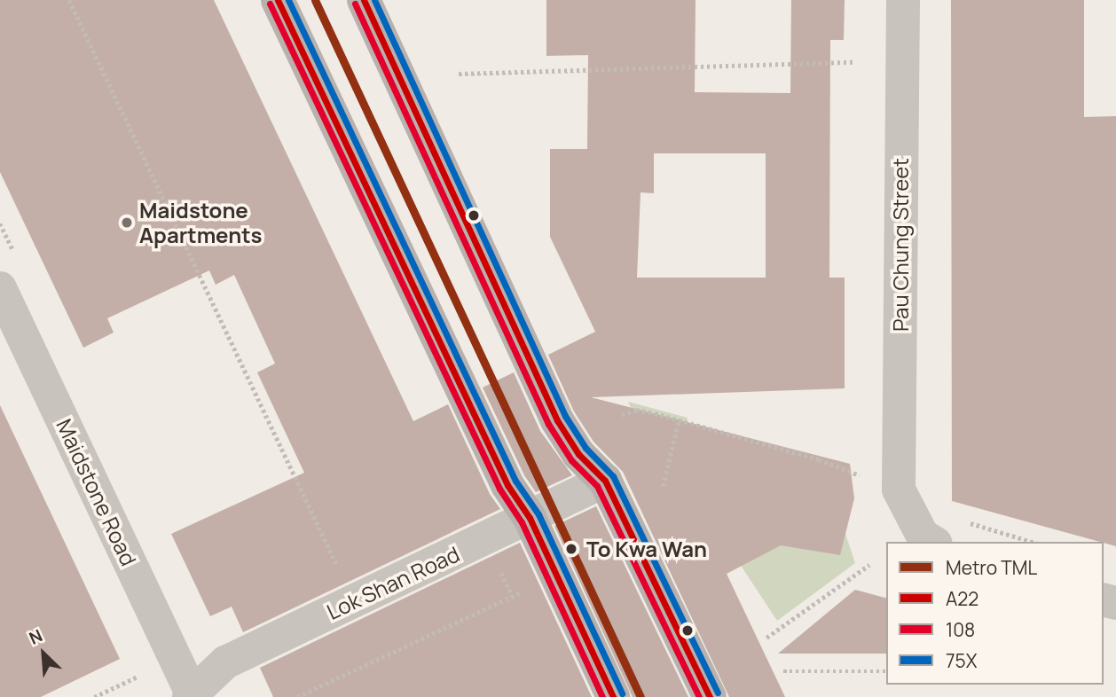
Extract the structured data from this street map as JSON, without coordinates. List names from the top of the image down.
{
  "streets": {
    "street": ["Pau Chung Street", "Maidstone Road", "Lok Shan Road"]
  },
  "crossings": [
    ["Maidstone Road", "Lok Shan Road"]
  ],
  "places": ["Maidstone Apartments", "To Kwa Wan"],
  "lines": [
    "metro line TML",
    "transit line A22",
    "transit line 75X",
    "transit line 108"
  ],
  "legend": [
    "Metro TML",
    "A22",
    "108",
    "75X"
  ],
  "north": "top left"
}
